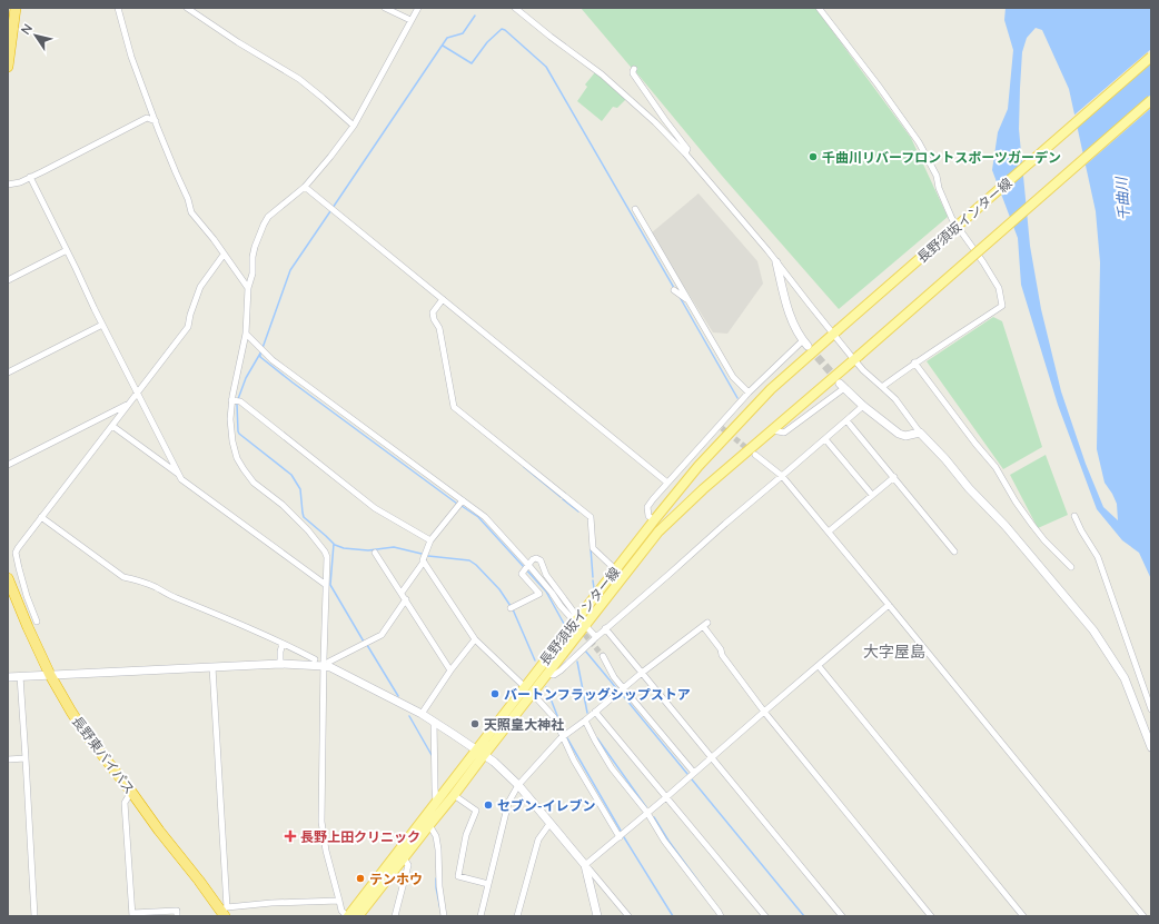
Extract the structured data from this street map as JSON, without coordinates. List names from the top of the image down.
{
  "streets": {
    "highway": ["長野東バイパス"],
    "main road": ["長野須坂インター線"]
  },
  "districts": ["大字屋島"],
  "water": ["千曲川"],
  "places": {
    "other": [
      "千曲川リバーフロントスポーツガーデン",
      "バートンフラッグシップストア",
      "天照皇大神社",
      "セブン-イレブン",
      "テンホウ"
    ],
    "health": ["長野上田クリニック"]
  },
  "north": "top left"
}
